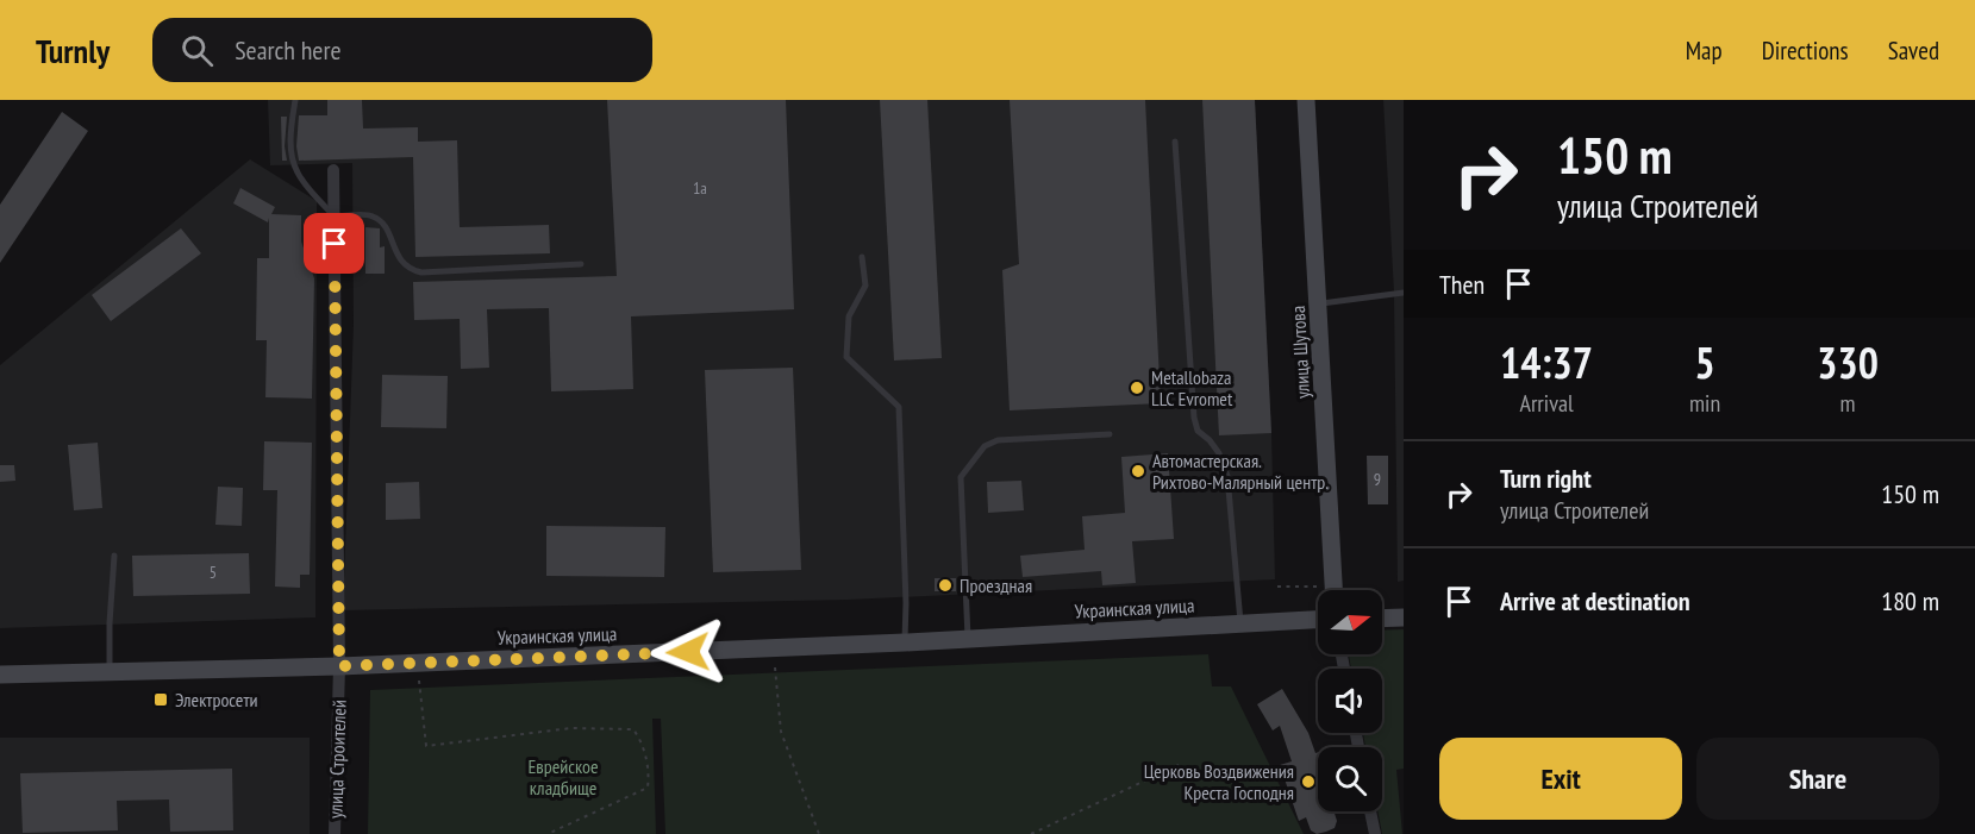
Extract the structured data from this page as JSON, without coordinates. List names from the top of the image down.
{
  "streets": {
    "street": ["улица Шутова", "Украинская улица", "улица Строителей"]
  },
  "crossings": [
    ["Украинская улица", "улица Строителей"]
  ],
  "parks": ["Еврейское кладбище"],
  "places": {
    "other": [
      "Metallobaza LLC Evromet",
      "Автомастерская. Рихтово-Малярный центр.",
      "Проездная",
      "Церковь Воздвижения Креста Господня"
    ],
    "transit": ["Электросети"]
  },
  "house_numbers": ["1а", "9", "5"],
  "north": "right",
  "page": {
    "header": "Turnly",
    "search": "Search here",
    "nav": ["Map", "Directions", "Saved"],
    "turn": ["150 m", "улица Строителей"],
    "then": "Then",
    "eta": [
      "14:37",
      "Arrival",
      "5",
      "min",
      "330",
      "m"
    ],
    "list": [
      {
        "name": "Turn right",
        "note": "улица Строителей",
        "value": "150 m"
      },
      {
        "name": "Arrive at destination",
        "value": "180 m"
      }
    ],
    "buttons": ["Exit", "Share"]
  }
}
